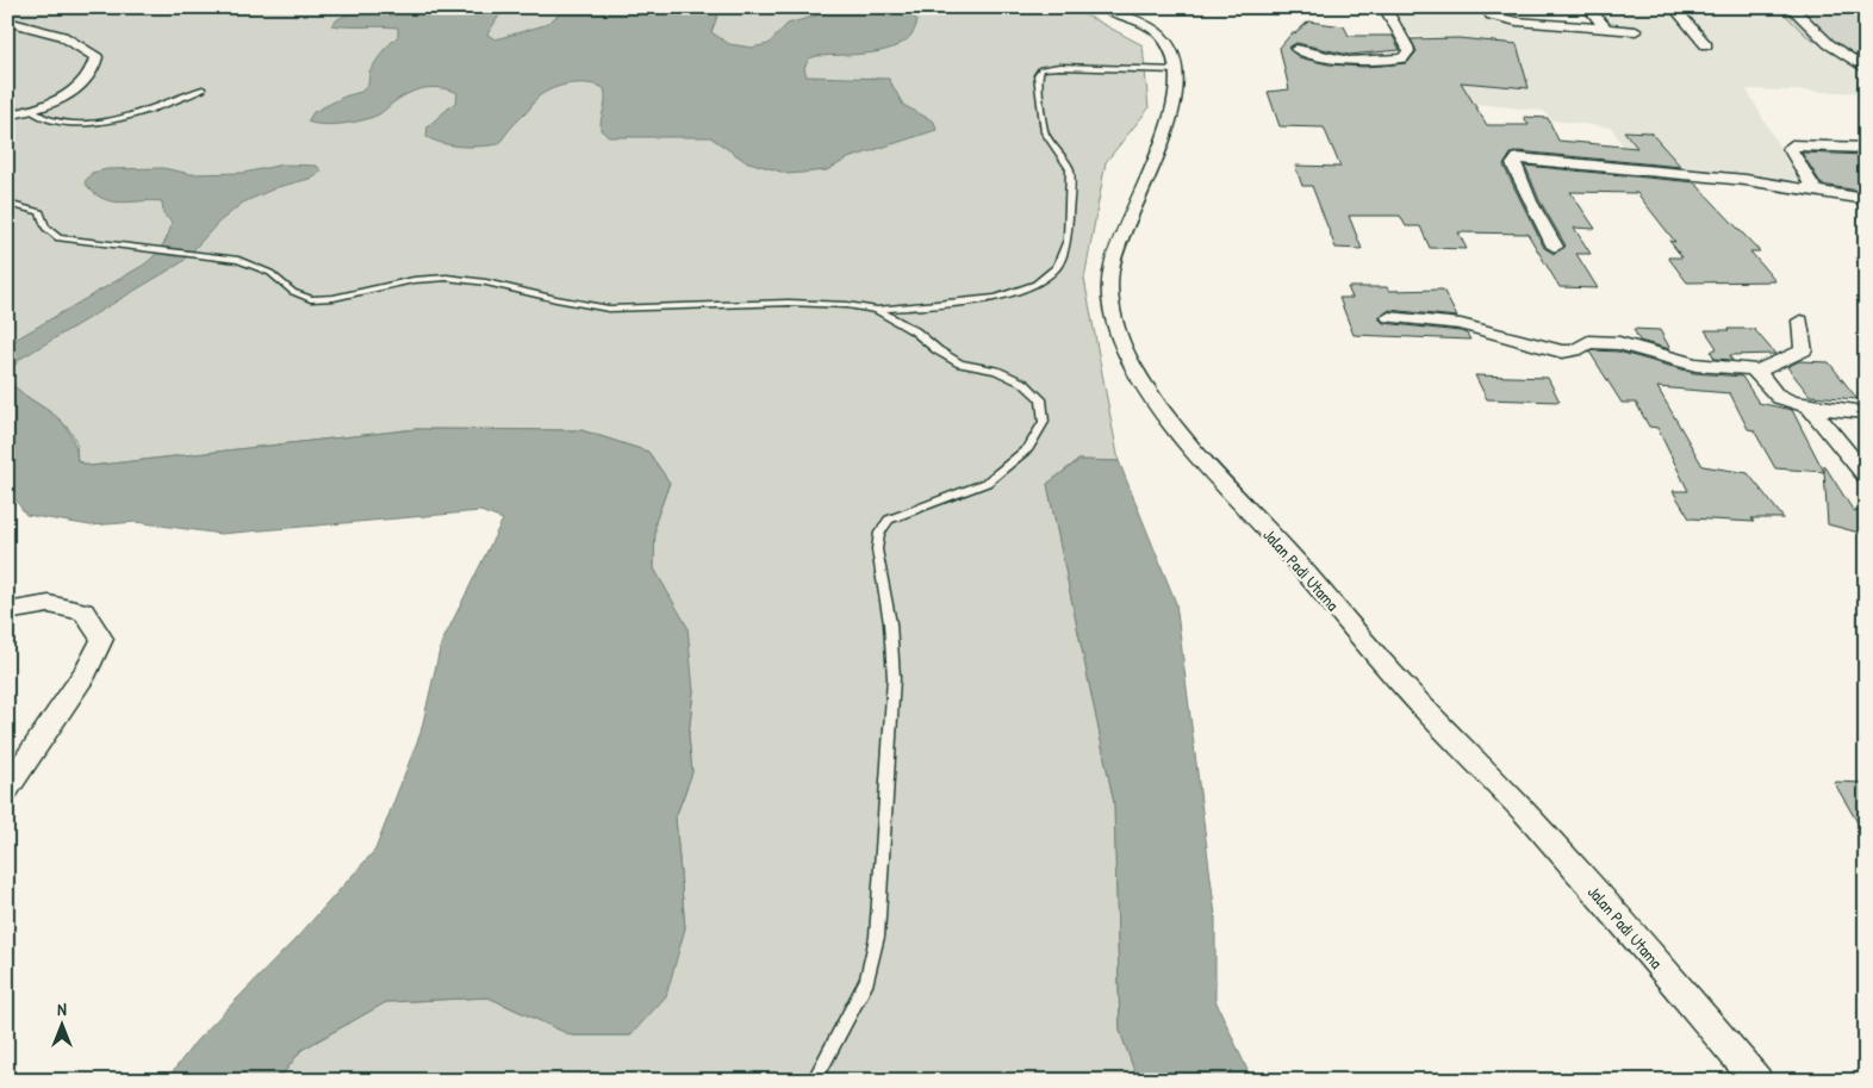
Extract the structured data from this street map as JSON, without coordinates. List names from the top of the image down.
{
  "streets": {
    "street": ["Jalan Padi Utama"]
  },
  "north": "top"
}
